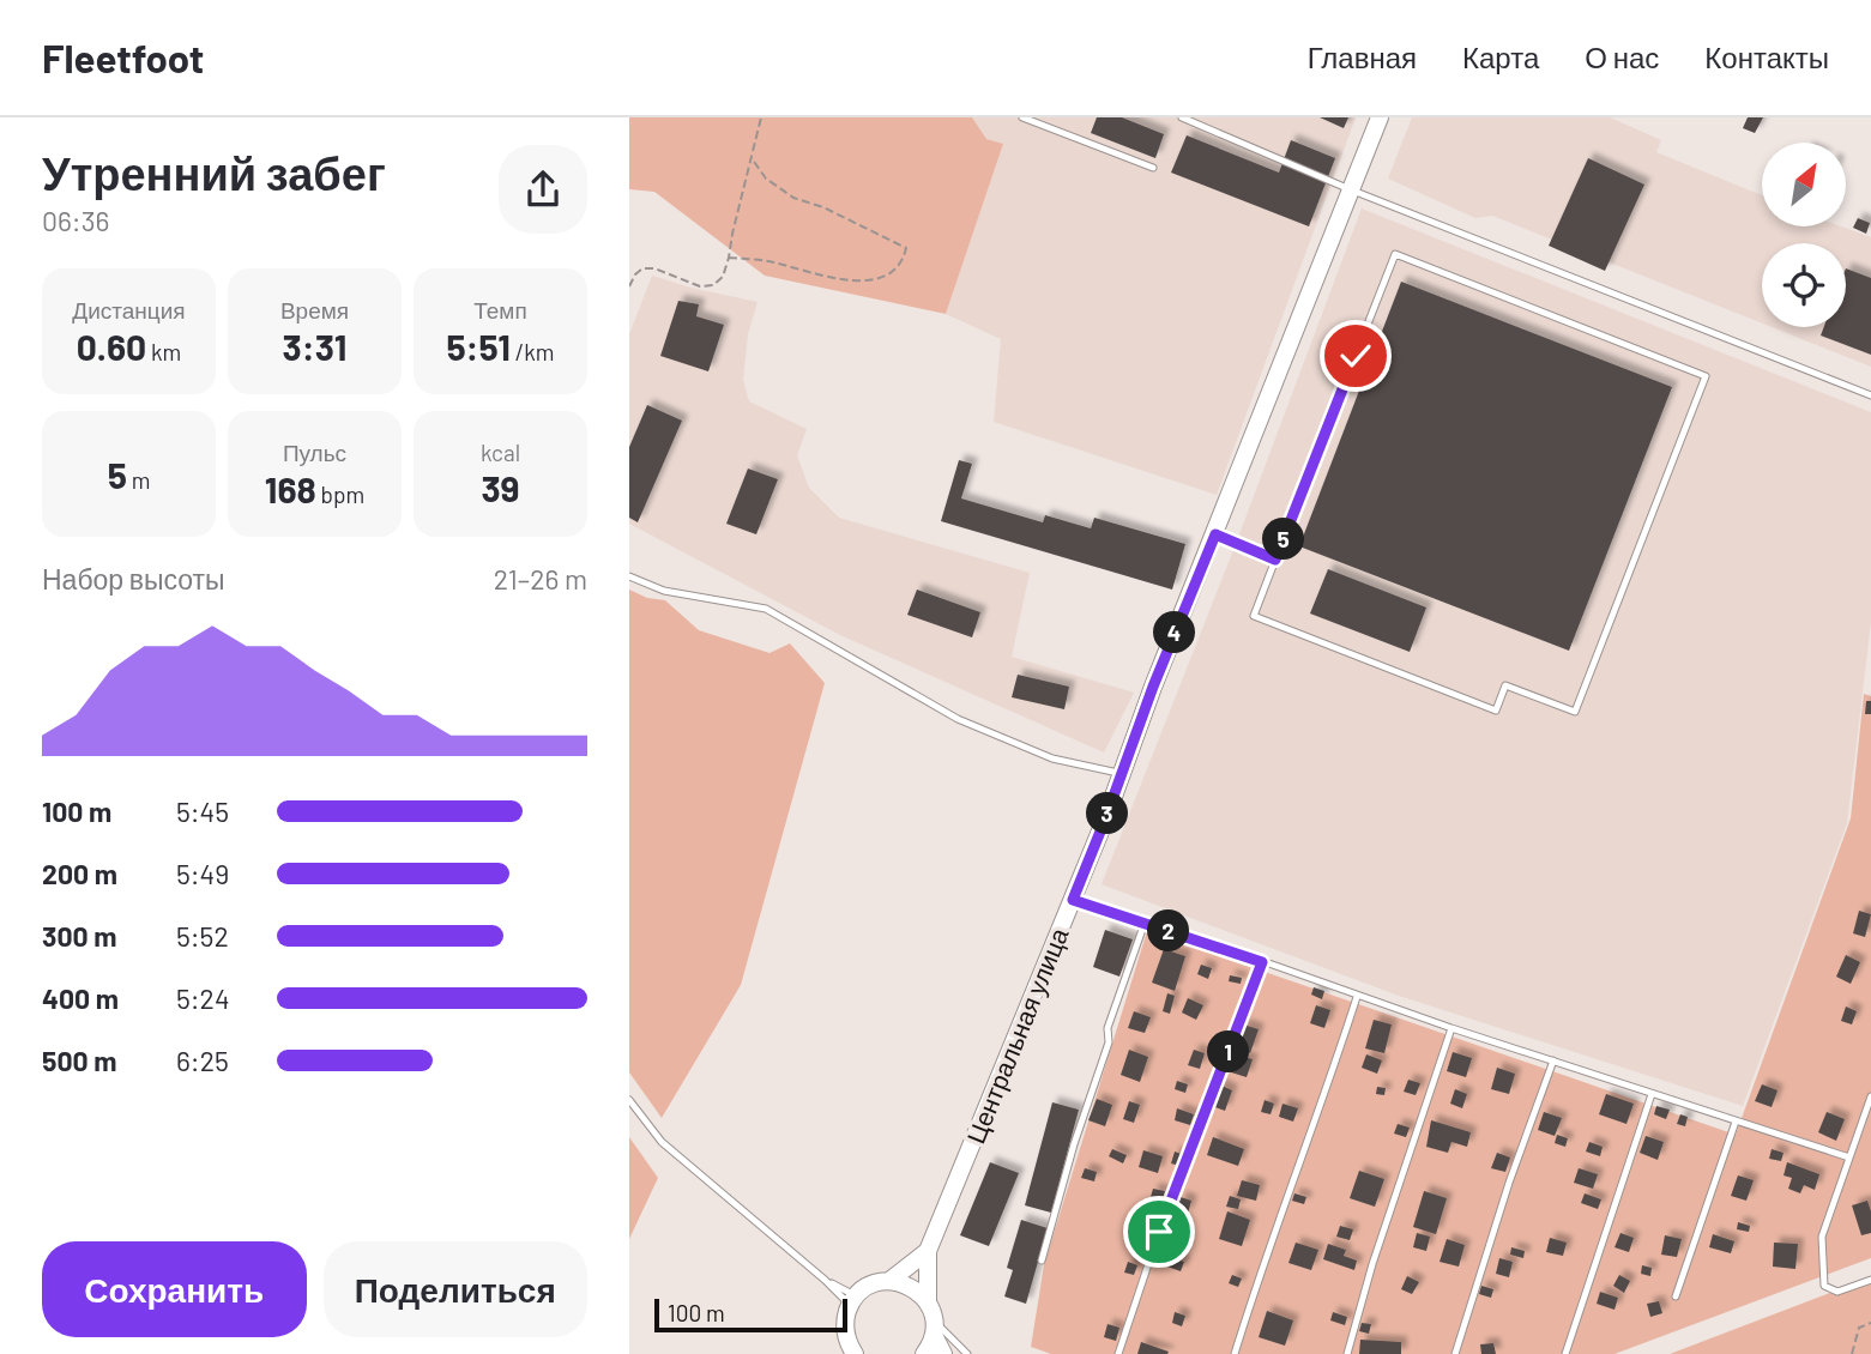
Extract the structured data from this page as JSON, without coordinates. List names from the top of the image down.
{
  "streets": {
    "main road": ["Центральная улица"]
  },
  "scale_bar": "100 m",
  "north": "top right",
  "page": {
    "header": "Fleetfoot",
    "nav": [
      "Главная",
      "Карта",
      "О нас",
      "Контакты"
    ],
    "heading": ["Утренний забег", "06:36"],
    "stats": [
      ["Дистанция", "0.60 km"],
      ["Время", "3:31"],
      ["Темп", "5:51 /km"],
      ["5 m"],
      ["Пульс", "168 bpm"],
      ["kcal", "39"]
    ],
    "pins": [
      "5",
      "4",
      "3",
      "2",
      "1"
    ],
    "chart": ["Набор высоты", "21–26 m"],
    "list": [
      {
        "name": "100 m",
        "note": "5:45"
      },
      {
        "name": "200 m",
        "note": "5:49"
      },
      {
        "name": "300 m",
        "note": "5:52"
      },
      {
        "name": "400 m",
        "note": "5:24"
      },
      {
        "name": "500 m",
        "note": "6:25"
      }
    ],
    "buttons": ["Сохранить", "Поделиться"],
    "scale": "100 m"
  }
}
